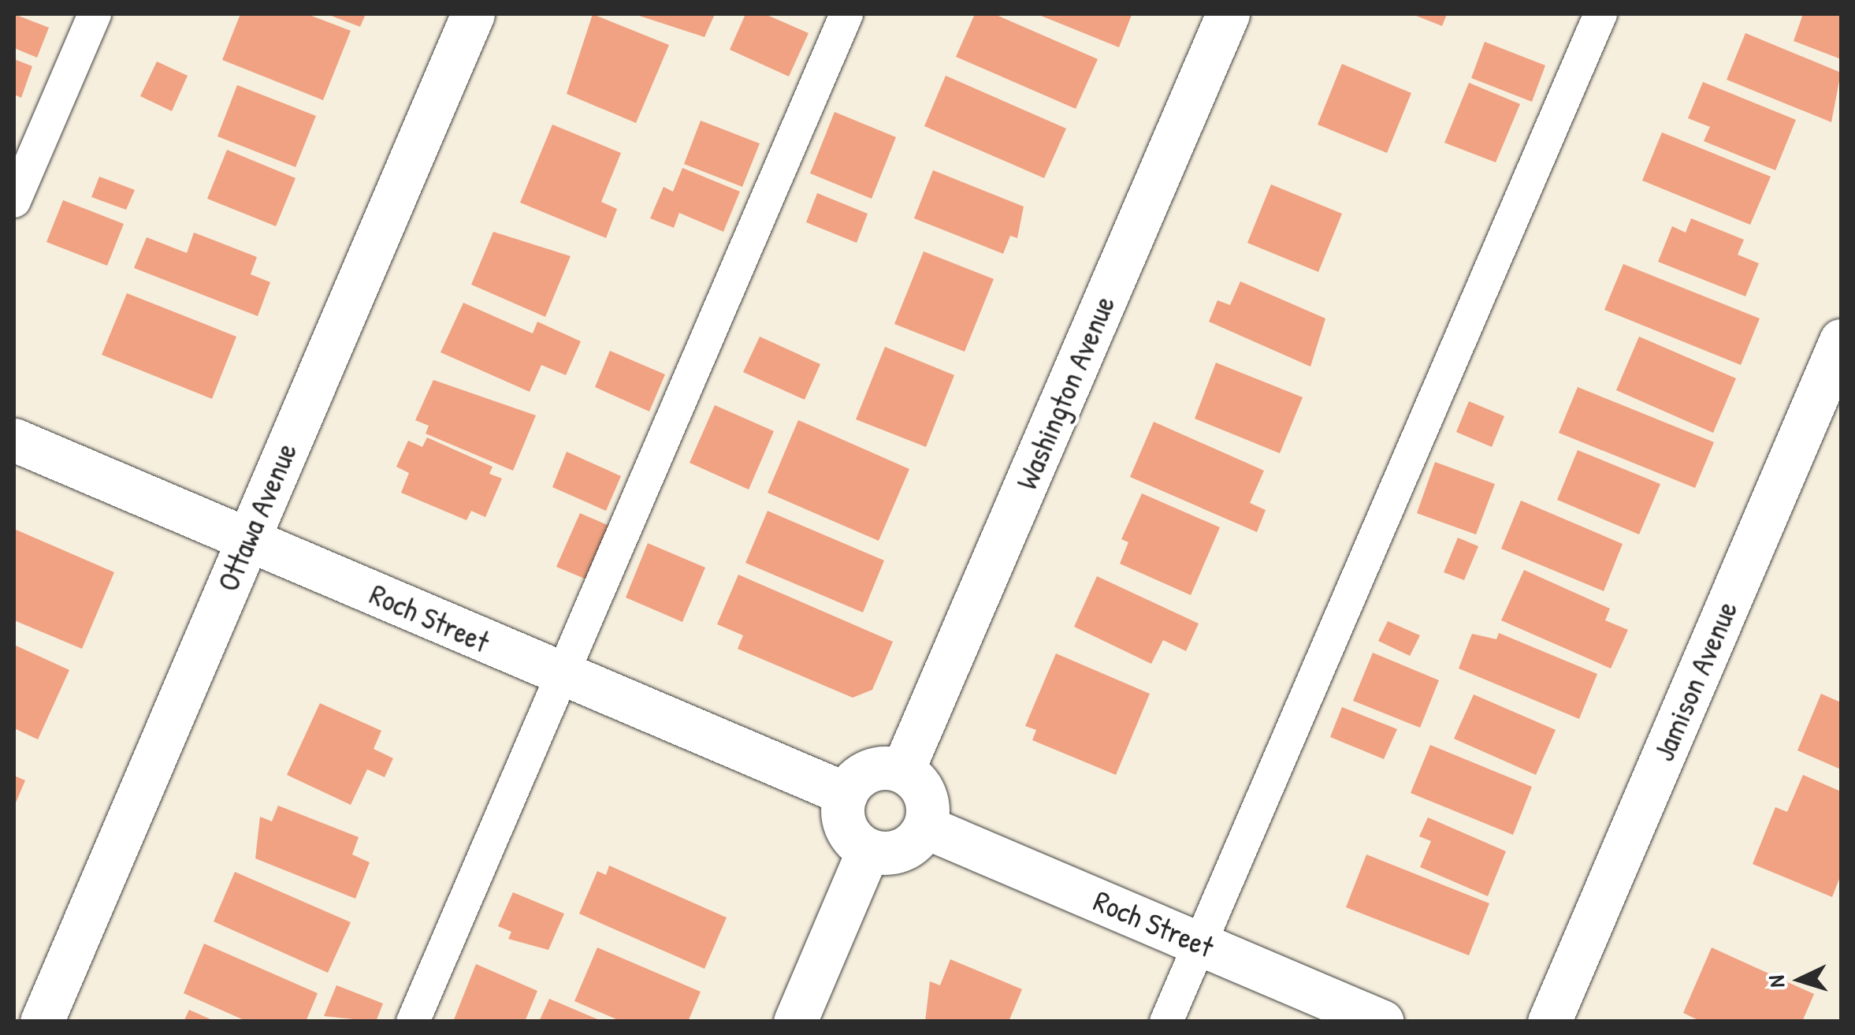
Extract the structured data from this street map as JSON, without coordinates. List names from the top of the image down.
{
  "streets": {
    "street": [
      "Washington Avenue",
      "Ottawa Avenue",
      "Roch Street",
      "Jamison Avenue"
    ]
  },
  "crossings": [
    ["Washington Avenue", "Roch Street"],
    ["Ottawa Avenue", "Roch Street"]
  ],
  "north": "left"
}
